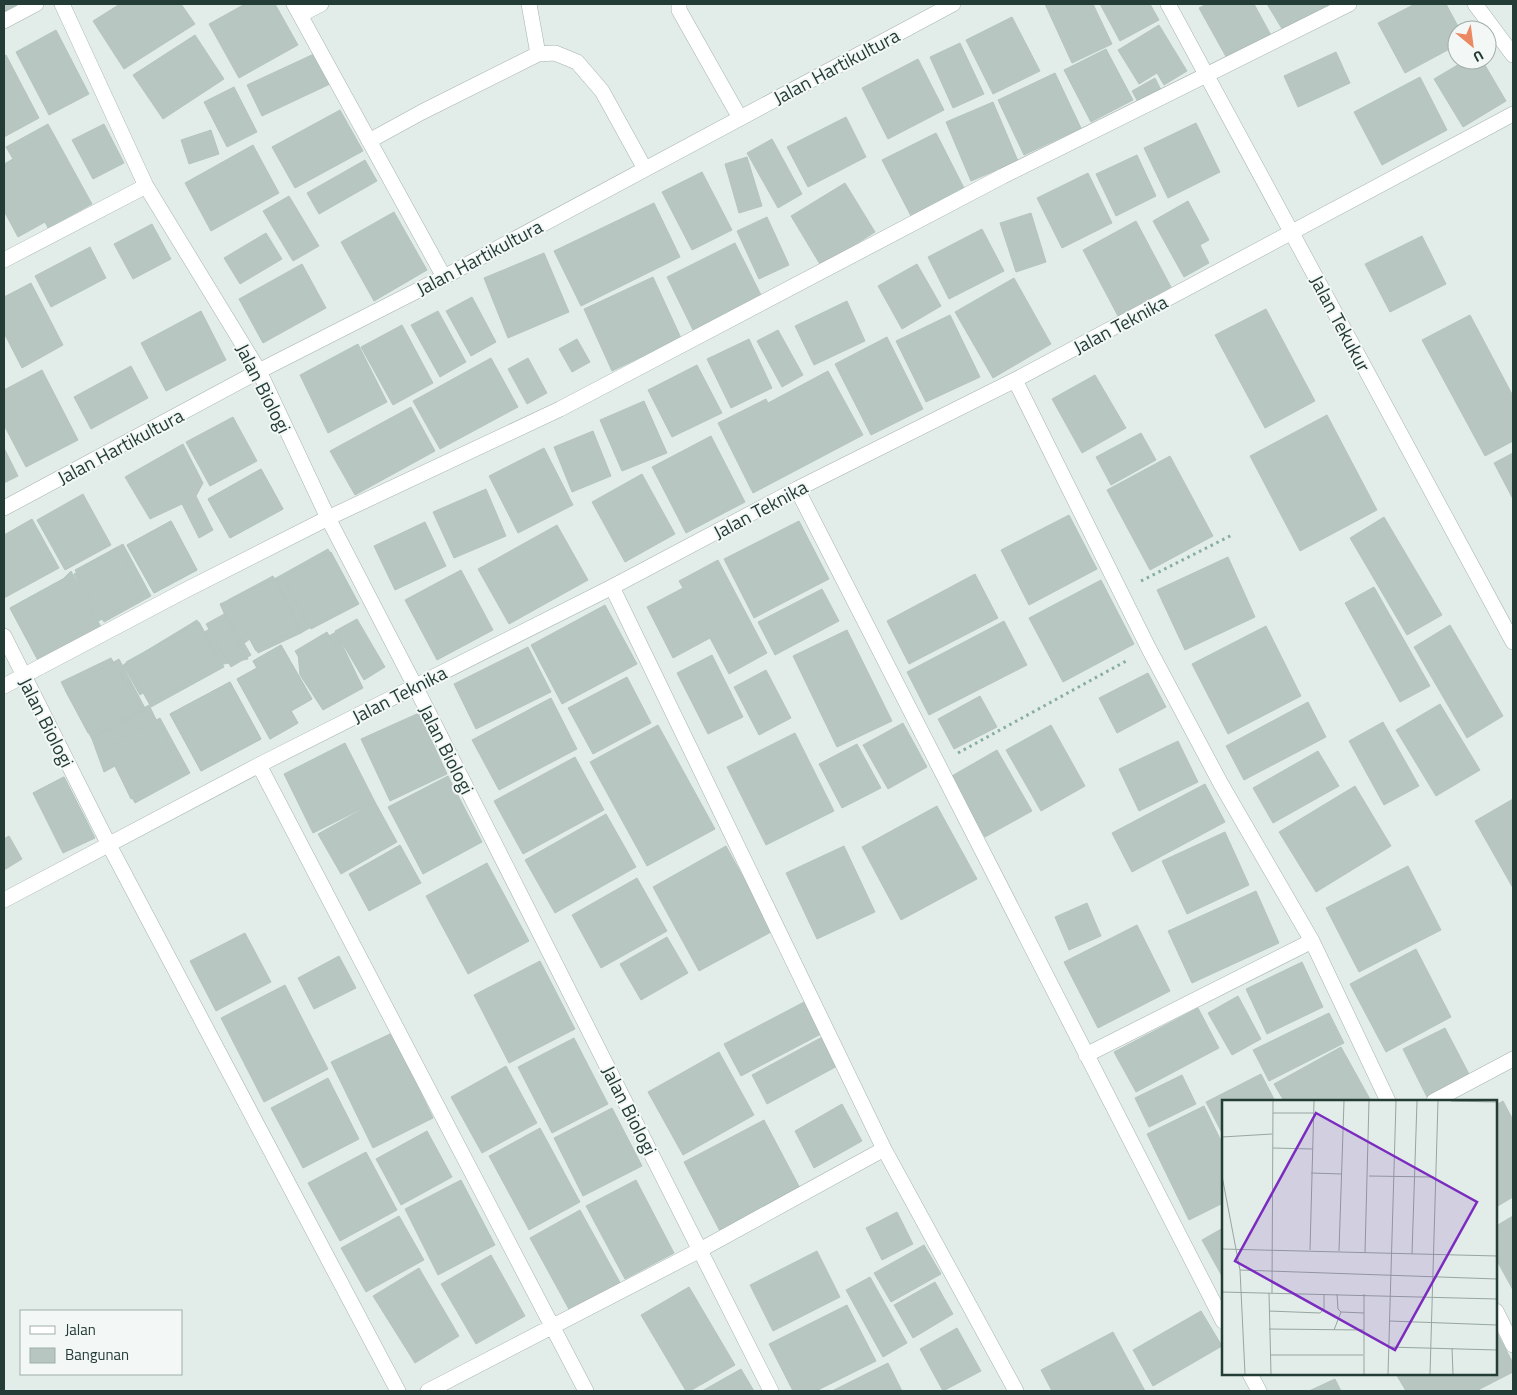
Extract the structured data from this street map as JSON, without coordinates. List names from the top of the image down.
{
  "streets": {
    "street": [
      "Jalan Hartikultura",
      "Jalan Tekukur",
      "Jalan Teknika",
      "Jalan Biologi"
    ]
  },
  "crossings": [
    ["Jalan Hartikultura", "Jalan Biologi"],
    ["Jalan Tekukur", "Jalan Teknika"],
    ["Jalan Teknika", "Jalan Biologi"]
  ],
  "legend": ["Jalan", "Bangunan"],
  "north": "bottom right"
}
